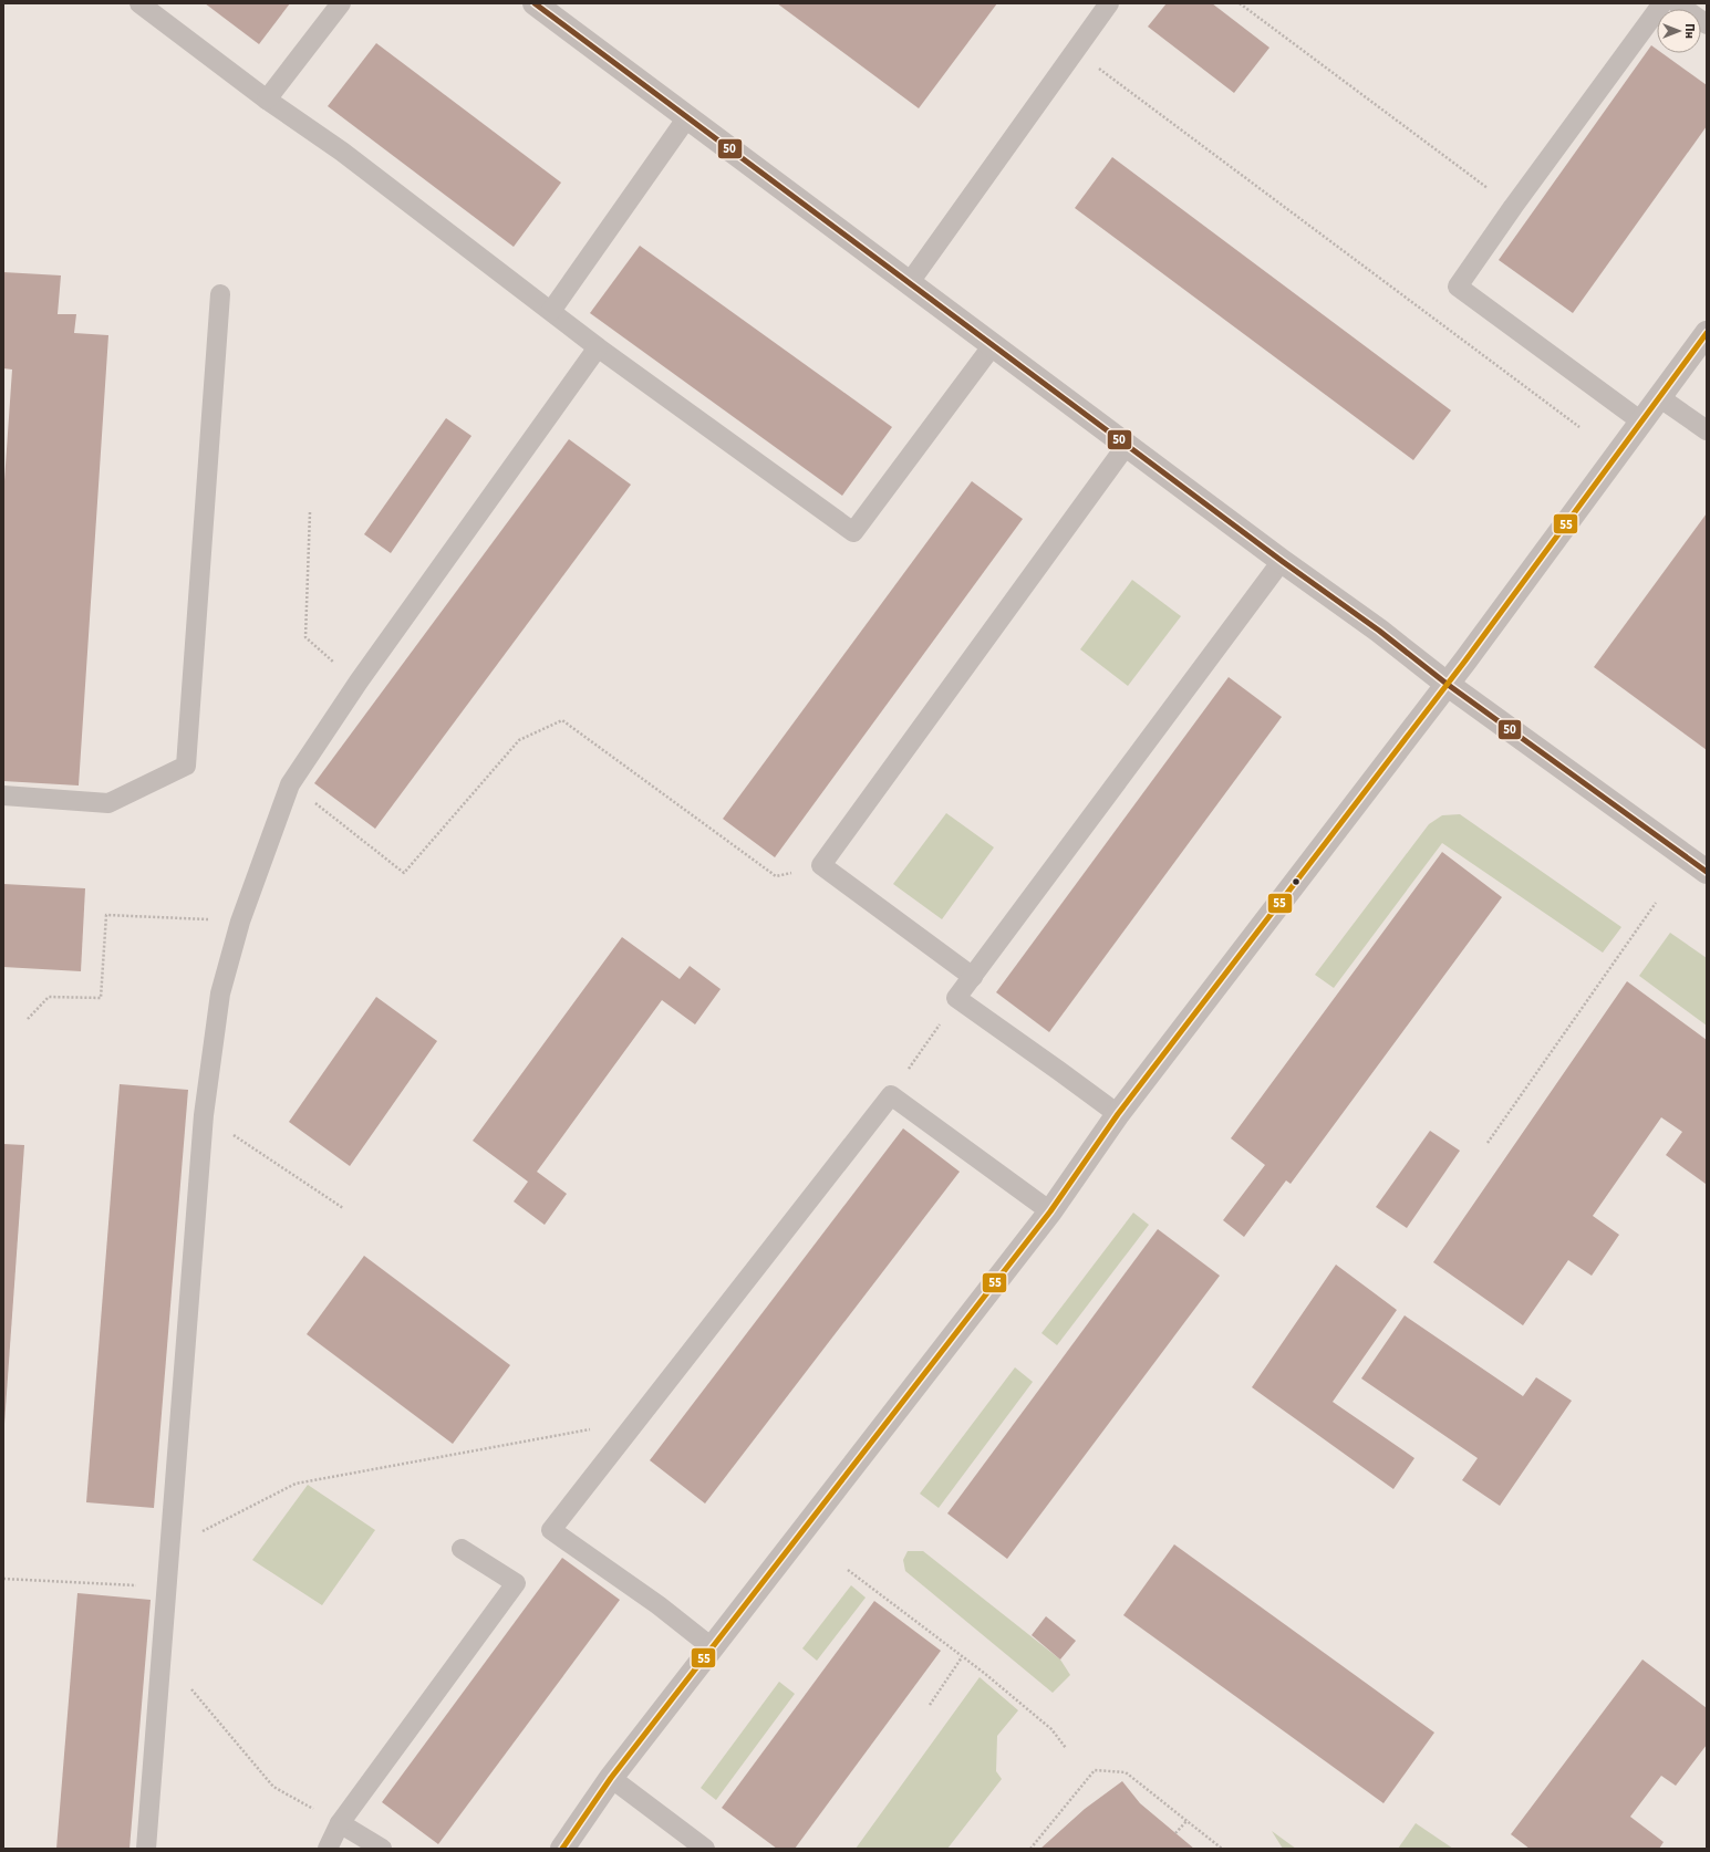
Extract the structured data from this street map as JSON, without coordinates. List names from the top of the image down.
{
  "lines": ["transit line 50", "transit line 55"],
  "north": "right"
}
